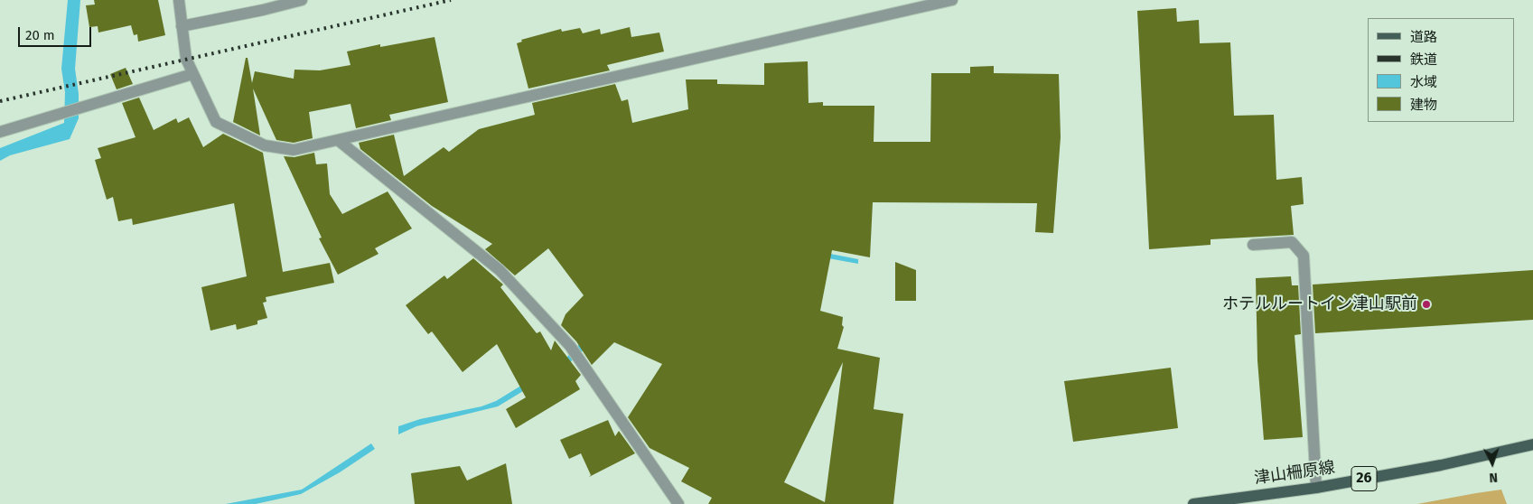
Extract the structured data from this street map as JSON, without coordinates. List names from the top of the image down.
{
  "streets": {
    "main road": ["津山柵原線", "26"]
  },
  "places": ["ホテルルートイン津山駅前"],
  "legend": [
    "道路",
    "鉄道",
    "水域",
    "建物"
  ],
  "scale_bar": "20 m",
  "north": "bottom"
}
